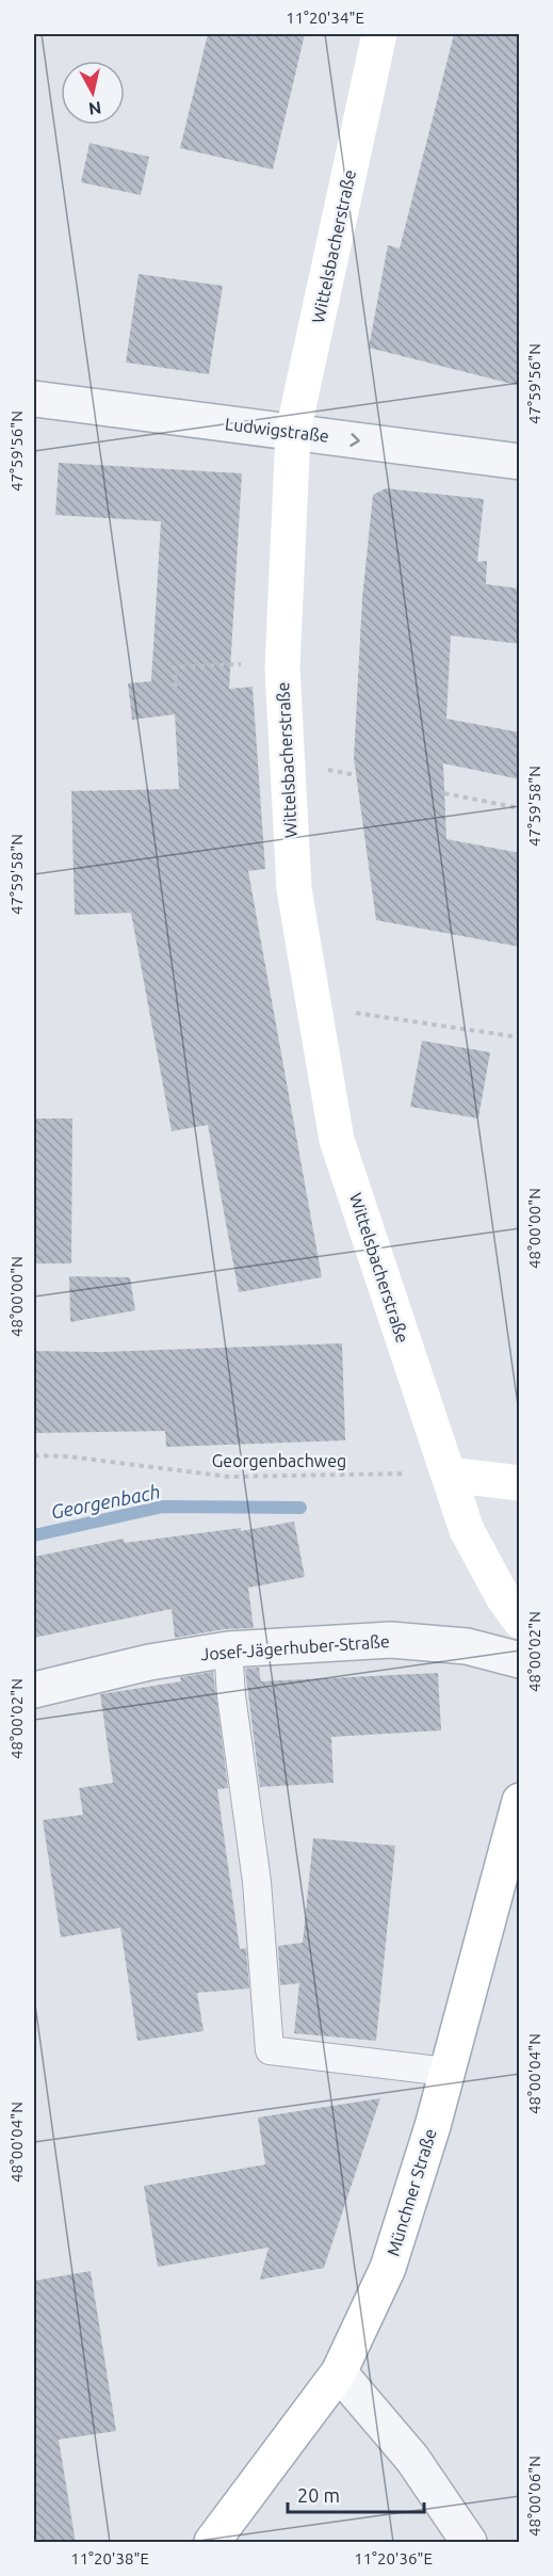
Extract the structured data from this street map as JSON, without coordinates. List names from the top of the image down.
{
  "streets": {
    "street": [
      "Wittelsbacherstraße",
      "Ludwigstraße",
      "Josef-Jägerhuber-Straße",
      "Münchner Straße"
    ],
    "path": ["Georgenbachweg"]
  },
  "crossings": [
    ["Wittelsbacherstraße", "Ludwigstraße"],
    ["Wittelsbacherstraße", "Georgenbachweg"]
  ],
  "one_way": ["Ludwigstraße"],
  "water": ["Georgenbach"],
  "scale_bar": "20 m",
  "north": "bottom",
  "coordinates": [
    "11°20'34\"E",
    "47°59'56\"N",
    "47°59'58\"N",
    "48°00'00\"N",
    "48°00'02\"N",
    "48°00'04\"N",
    "48°00'06\"N",
    "11°20'38\"E",
    "11°20'36\"E"
  ]
}
